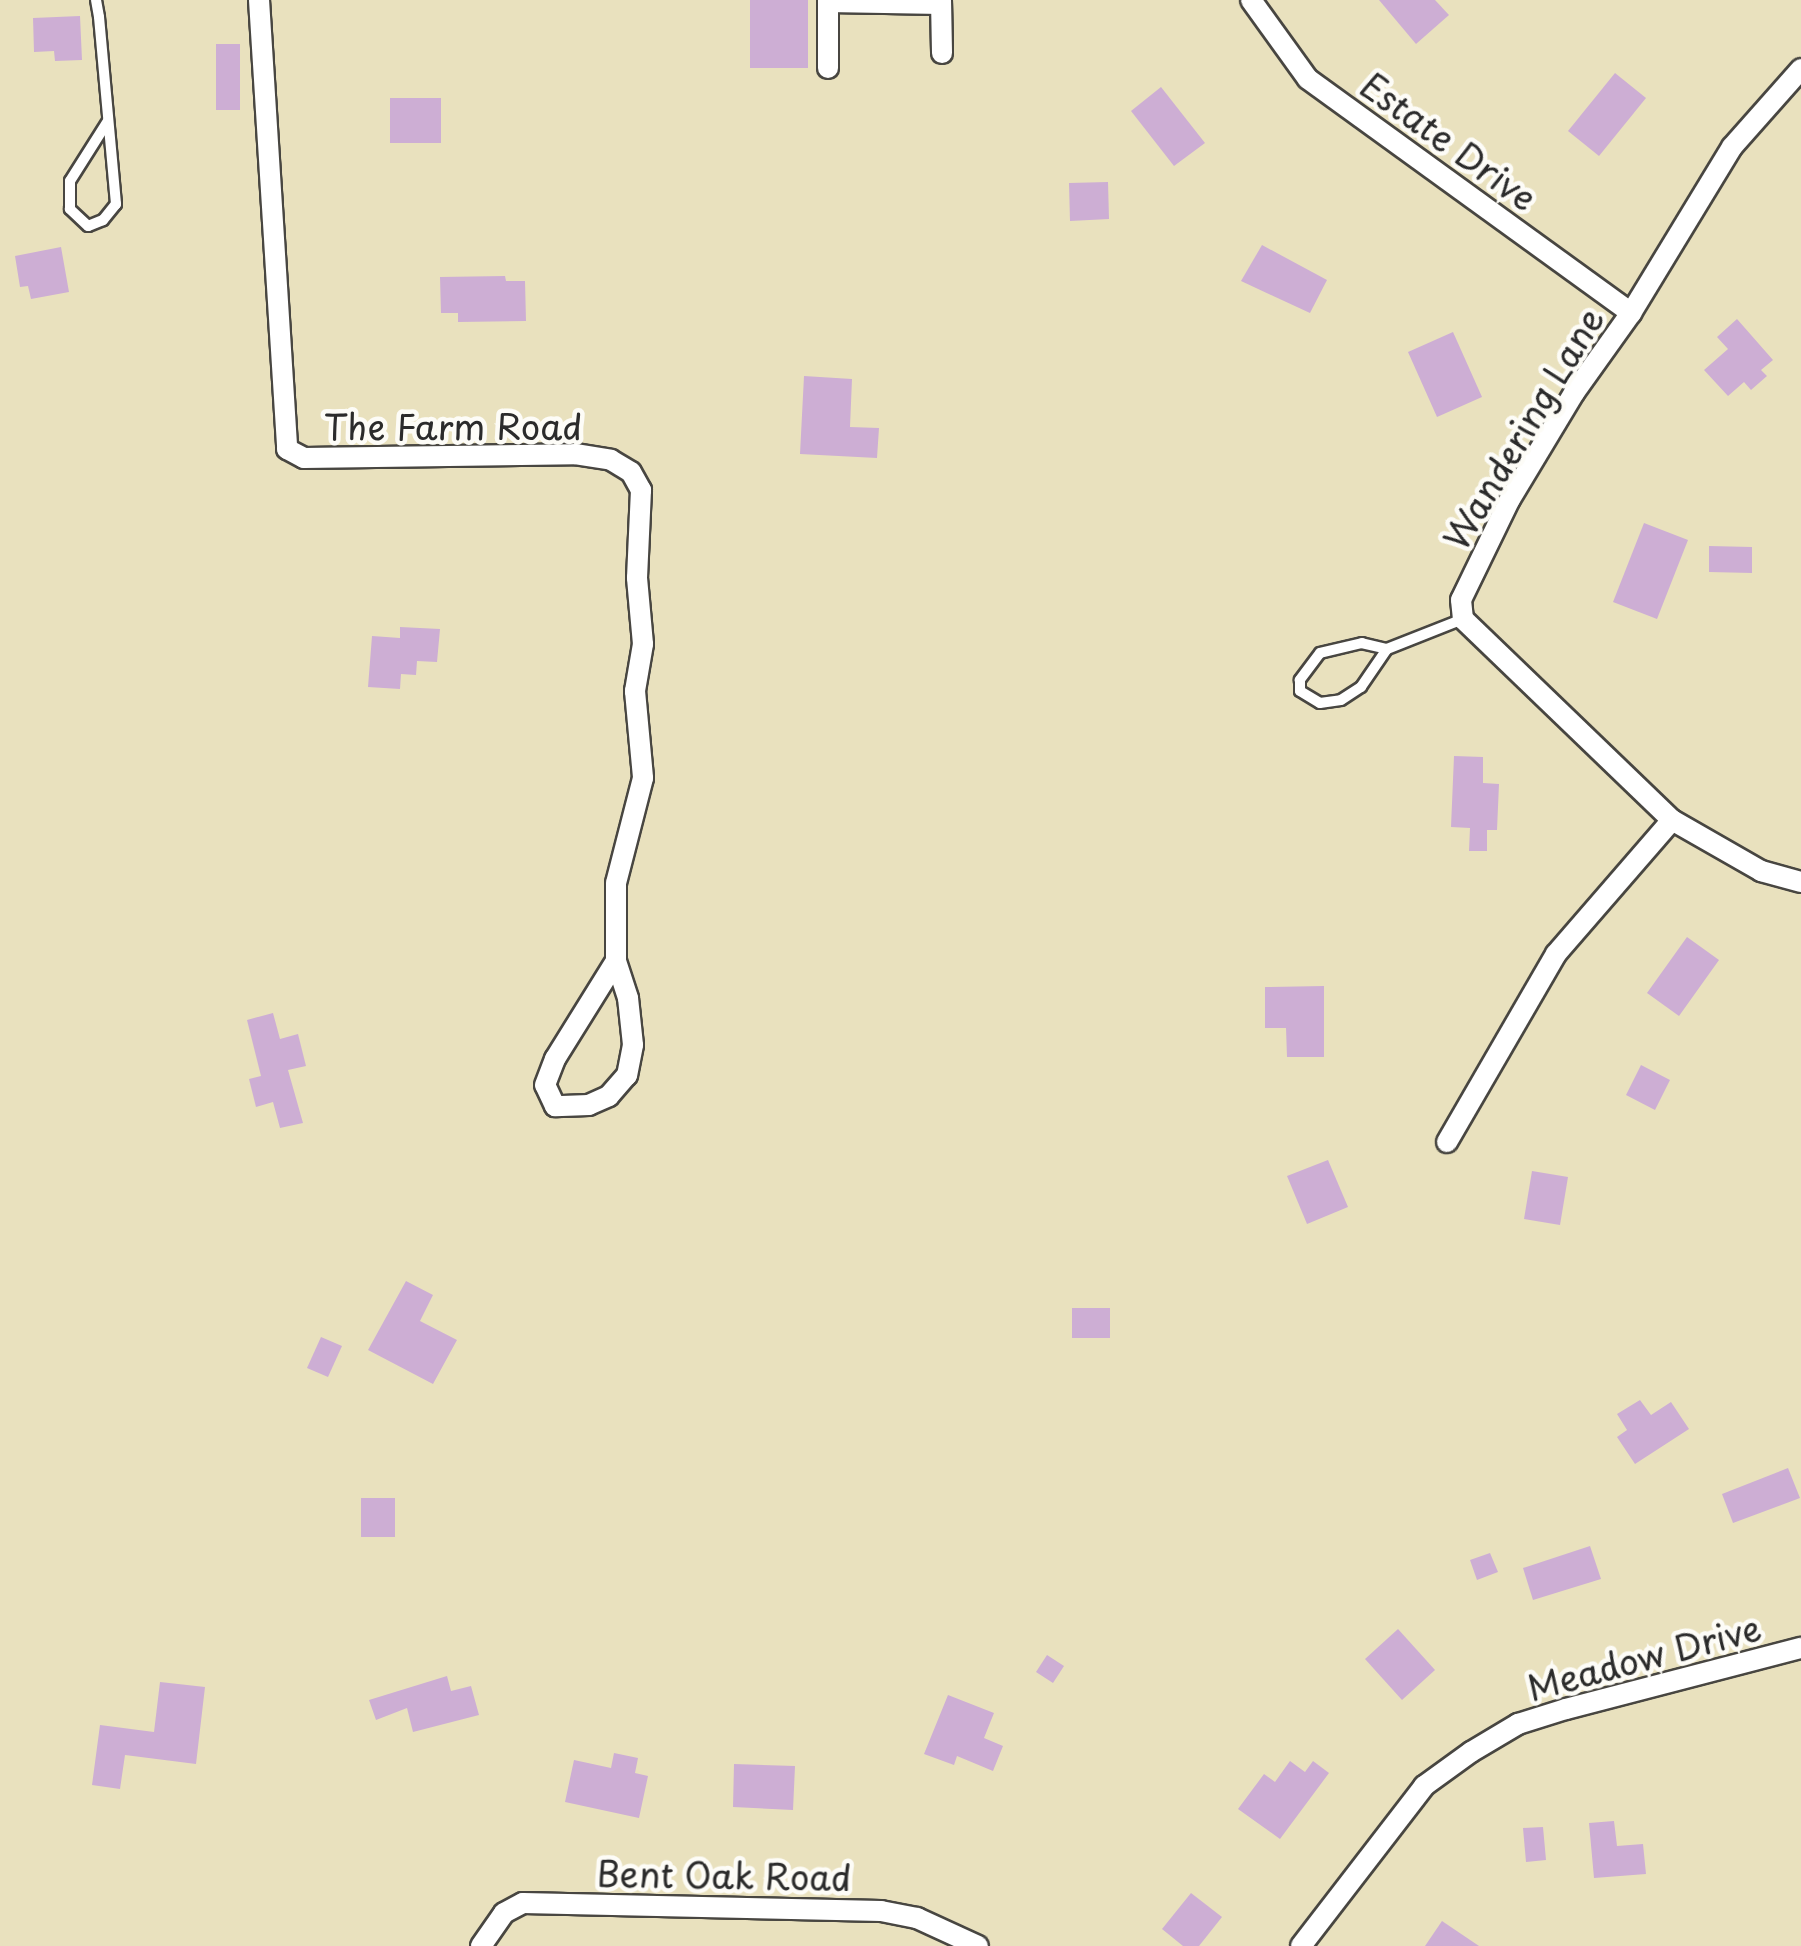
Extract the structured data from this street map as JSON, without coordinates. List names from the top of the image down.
{
  "streets": {
    "street": [
      "Estate Drive",
      "The Farm Road",
      "Wandering Lane",
      "Meadow Drive",
      "Bent Oak Road"
    ]
  },
  "crossings": [
    ["Estate Drive", "Wandering Lane"]
  ]
}
